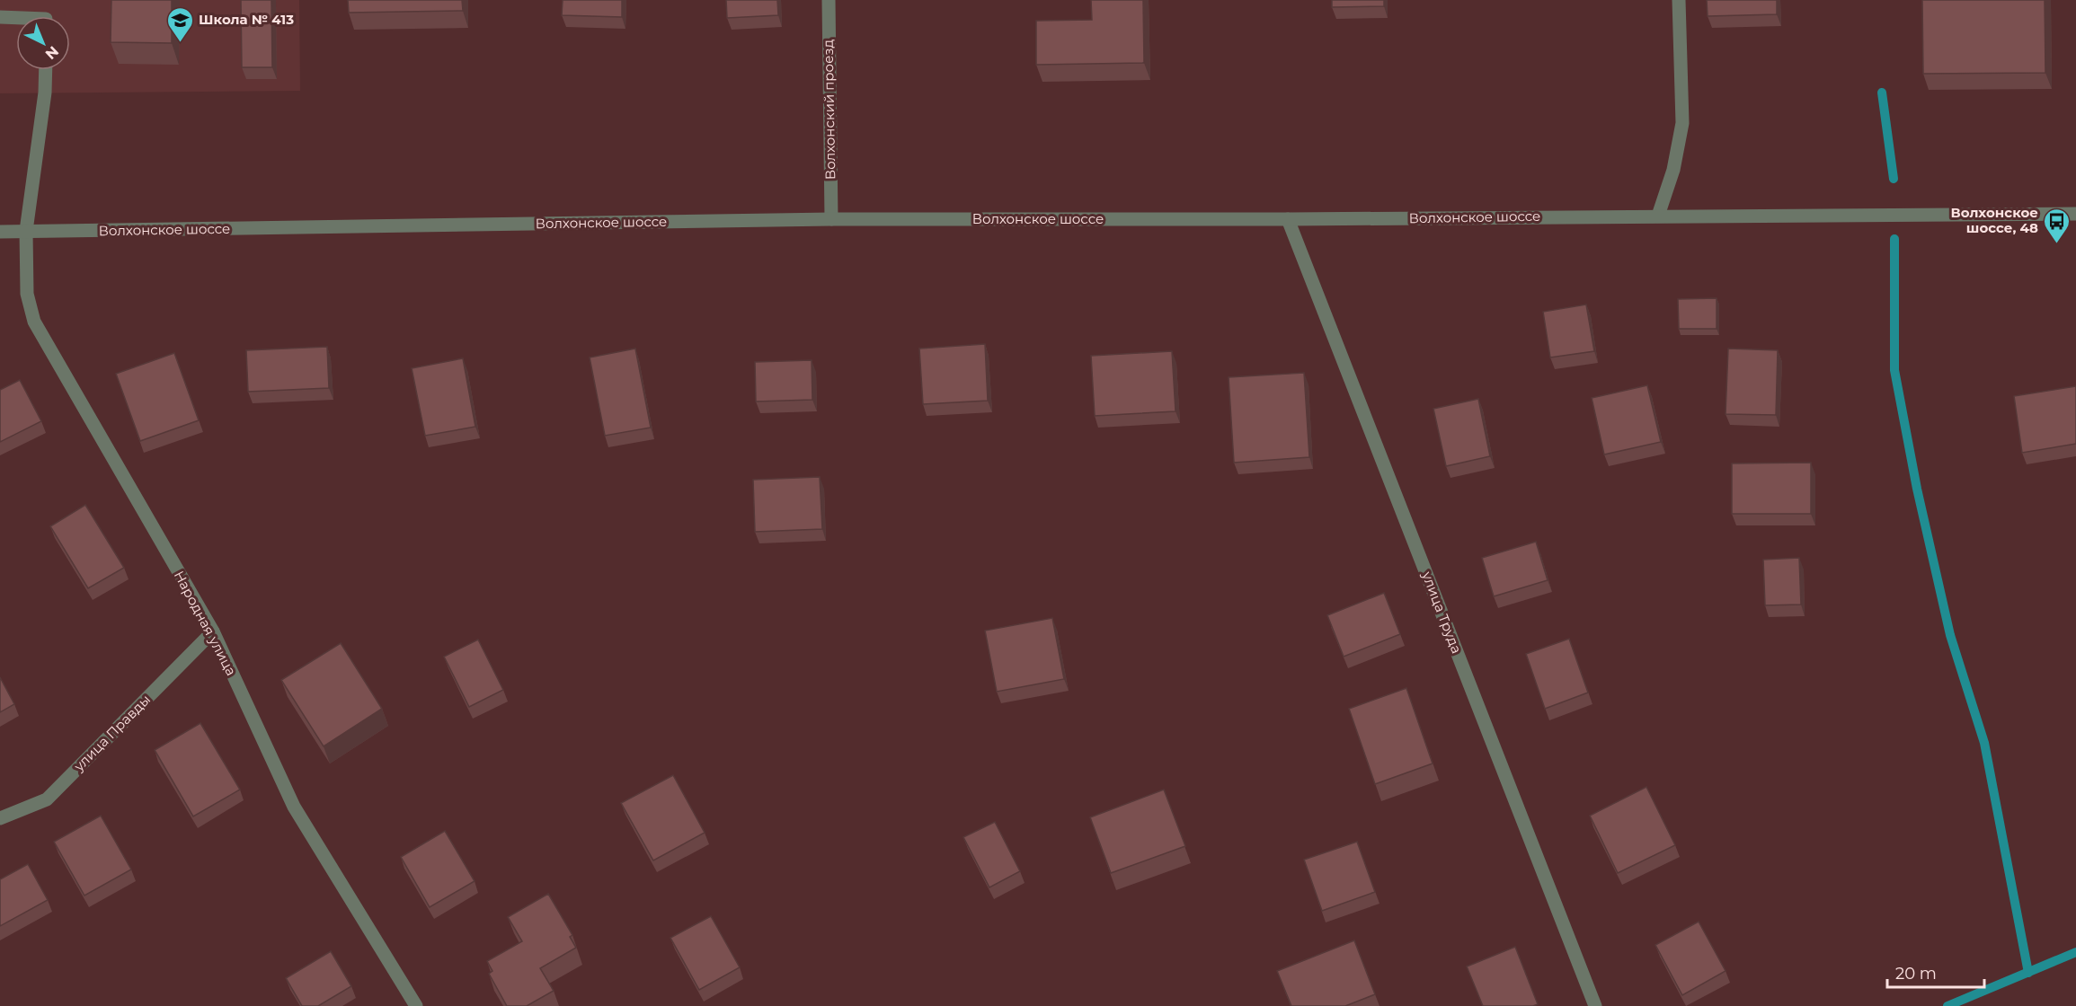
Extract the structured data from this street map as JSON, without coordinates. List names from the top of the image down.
{
  "streets": {
    "street": [
      "Волхонский проезд",
      "Волхонское шоссе",
      "улица Труда",
      "Народная улица",
      "улица Правды"
    ]
  },
  "crossings": [
    ["Волхонский проезд", "Волхонское шоссе"],
    ["Волхонское шоссе", "улица Труда"],
    ["Волхонское шоссе", "Народная улица"],
    ["Народная улица", "улица Правды"]
  ],
  "places": {
    "school or university": ["Школа № 413"],
    "bus stop": ["Волхонское шоссе, 48"]
  },
  "scale_bar": "20 m",
  "north": "bottom right"
}
